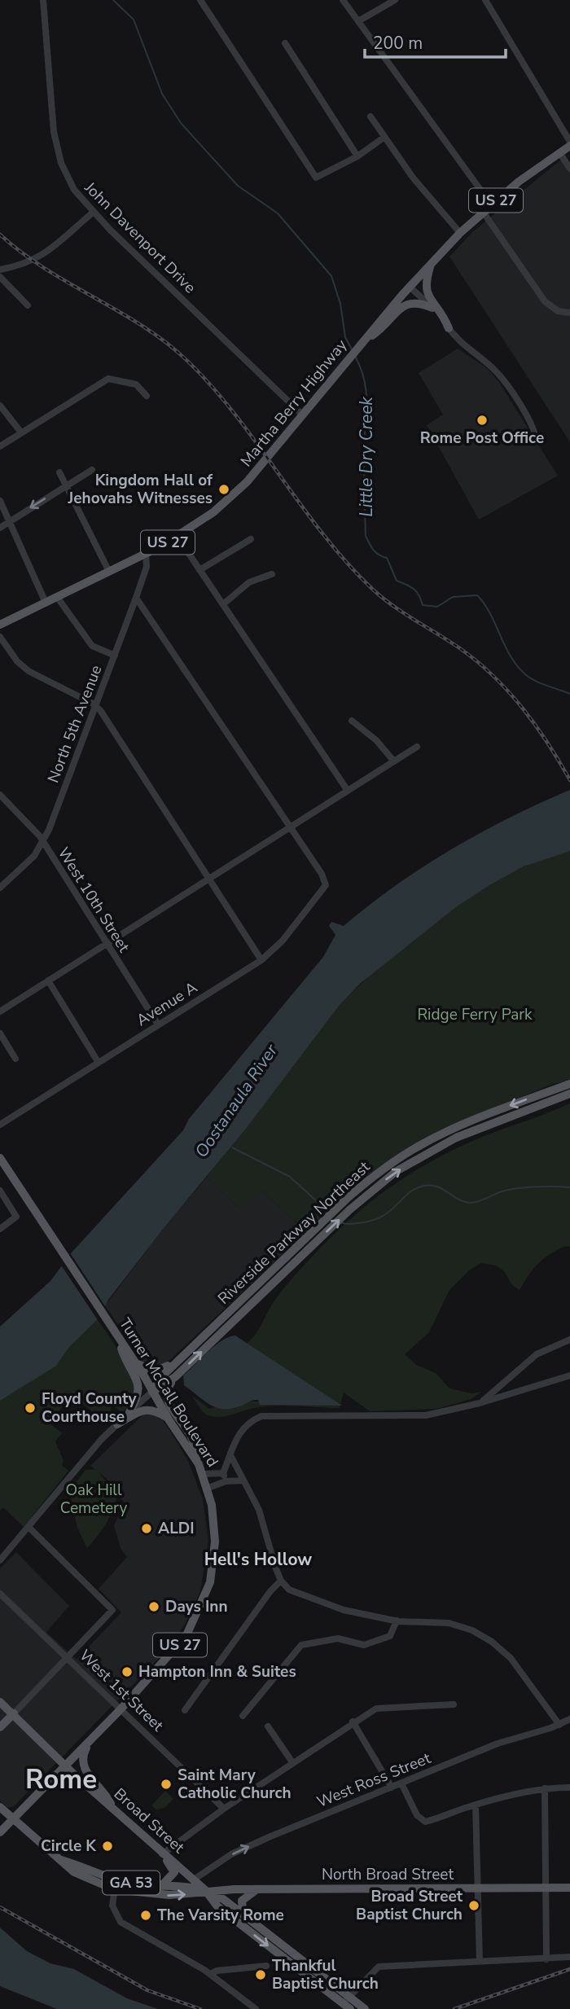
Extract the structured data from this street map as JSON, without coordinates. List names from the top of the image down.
{
  "streets": {
    "main road": [
      "US 27",
      "Martha Berry Highway",
      "Riverside Parkway Northeast",
      "Turner McCall Boulevard",
      "Broad Street",
      "North Broad Street",
      "GA 53"
    ],
    "street": [
      "John Davenport Drive",
      "North 5th Avenue",
      "West 10th Street",
      "Avenue A",
      "West 1st Street",
      "West Ross Street"
    ]
  },
  "crossings": [
    ["US 27", "Martha Berry Highway"],
    ["John Davenport Drive", "Martha Berry Highway"],
    ["Martha Berry Highway", "North 5th Avenue"],
    ["North 5th Avenue", "West 10th Street"],
    ["West 10th Street", "Avenue A"],
    ["Riverside Parkway Northeast", "Turner McCall Boulevard"],
    ["Turner McCall Boulevard", "West 1st Street"],
    ["Turner McCall Boulevard", "Broad Street"],
    ["Turner McCall Boulevard", "GA 53"],
    ["West Ross Street", "Broad Street"],
    ["Broad Street", "North Broad Street"],
    ["Broad Street", "GA 53"],
    ["North Broad Street", "GA 53"]
  ],
  "districts": ["Hell's Hollow", "Rome"],
  "water": ["Little Dry Creek", "Oostanaula River"],
  "parks": ["Ridge Ferry Park", "Oak Hill Cemetery"],
  "places": [
    "Rome Post Office",
    "Kingdom Hall of Jehovahs Witnesses",
    "Floyd County Courthouse",
    "ALDI",
    "Days Inn",
    "Hampton Inn & Suites",
    "Saint Mary Catholic Church",
    "Circle K",
    "Broad Street Baptist Church",
    "The Varsity Rome",
    "Thankful Baptist Church"
  ],
  "scale_bar": "200 m"
}
